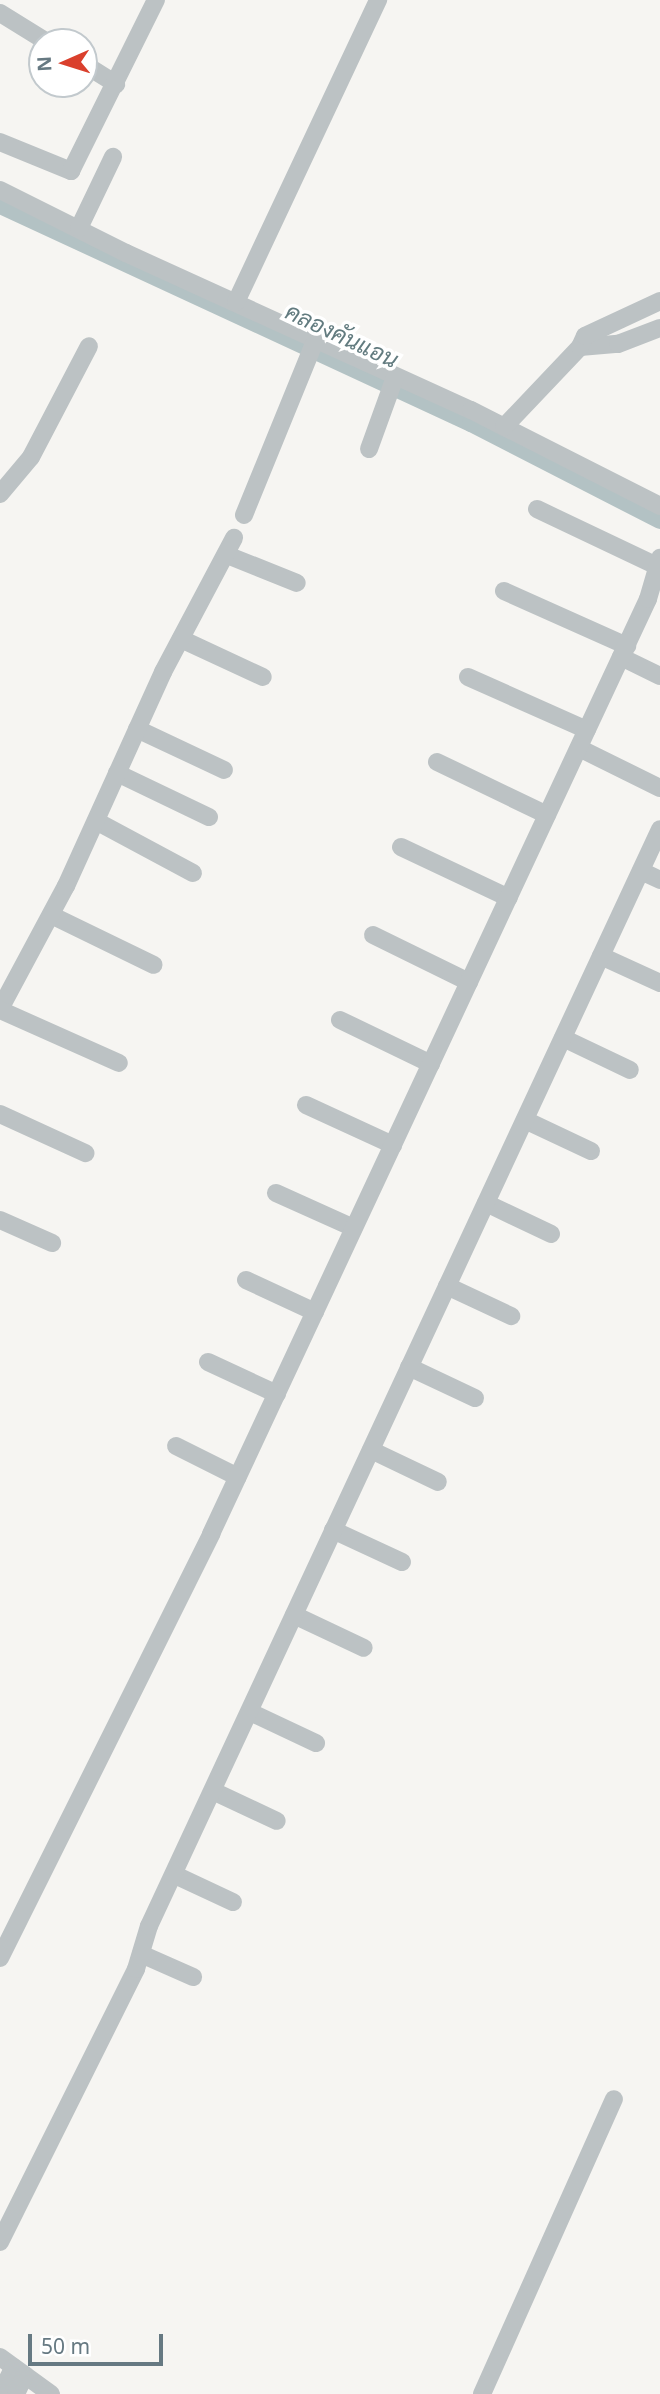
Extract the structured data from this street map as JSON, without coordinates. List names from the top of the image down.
{
  "water": ["คลองคันแอน"],
  "scale_bar": "50 m",
  "north": "left"
}
